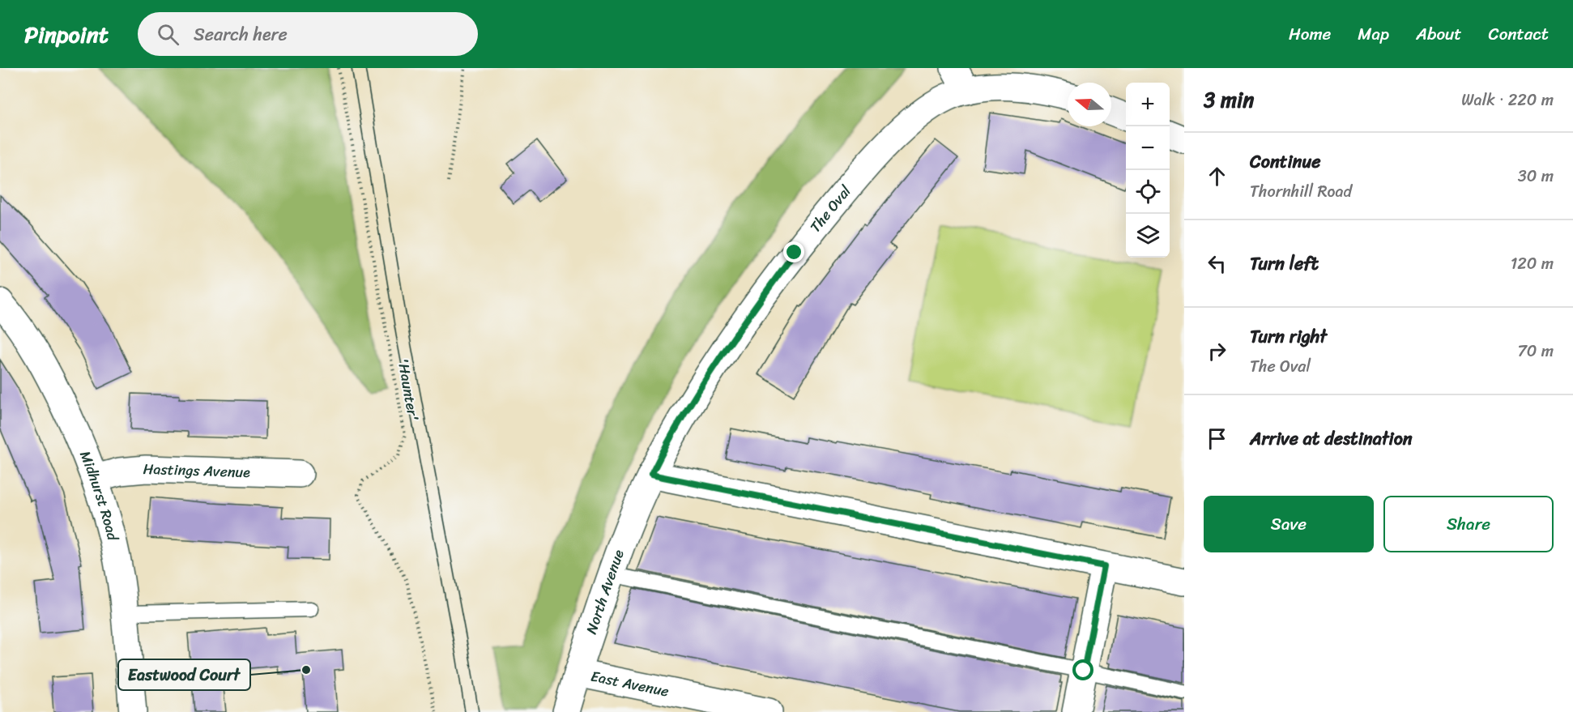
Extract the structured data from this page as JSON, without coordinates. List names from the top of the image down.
{
  "streets": {
    "street": [
      "The Oval",
      "Hastings Avenue",
      "Midhurst Road",
      "North Avenue",
      "East Avenue"
    ],
    "path": ["'Haunter'"]
  },
  "crossings": [
    ["The Oval", "North Avenue"],
    ["Hastings Avenue", "Midhurst Road"],
    ["North Avenue", "East Avenue"]
  ],
  "places": ["Eastwood Court"],
  "north": "left",
  "page": {
    "header": "Pinpoint",
    "search": "Search here",
    "nav": [
      "Home",
      "Map",
      "About",
      "Contact"
    ],
    "heading": ["3 min", "Walk · 220 m"],
    "map_buttons": ["+", "−"],
    "list": [
      ["Continue", "Thornhill Road", "30 m"],
      ["Turn left", "120 m"],
      ["Turn right", "The Oval", "70 m"],
      "Arrive at destination"
    ],
    "buttons": ["Save", "Share"]
  }
}
